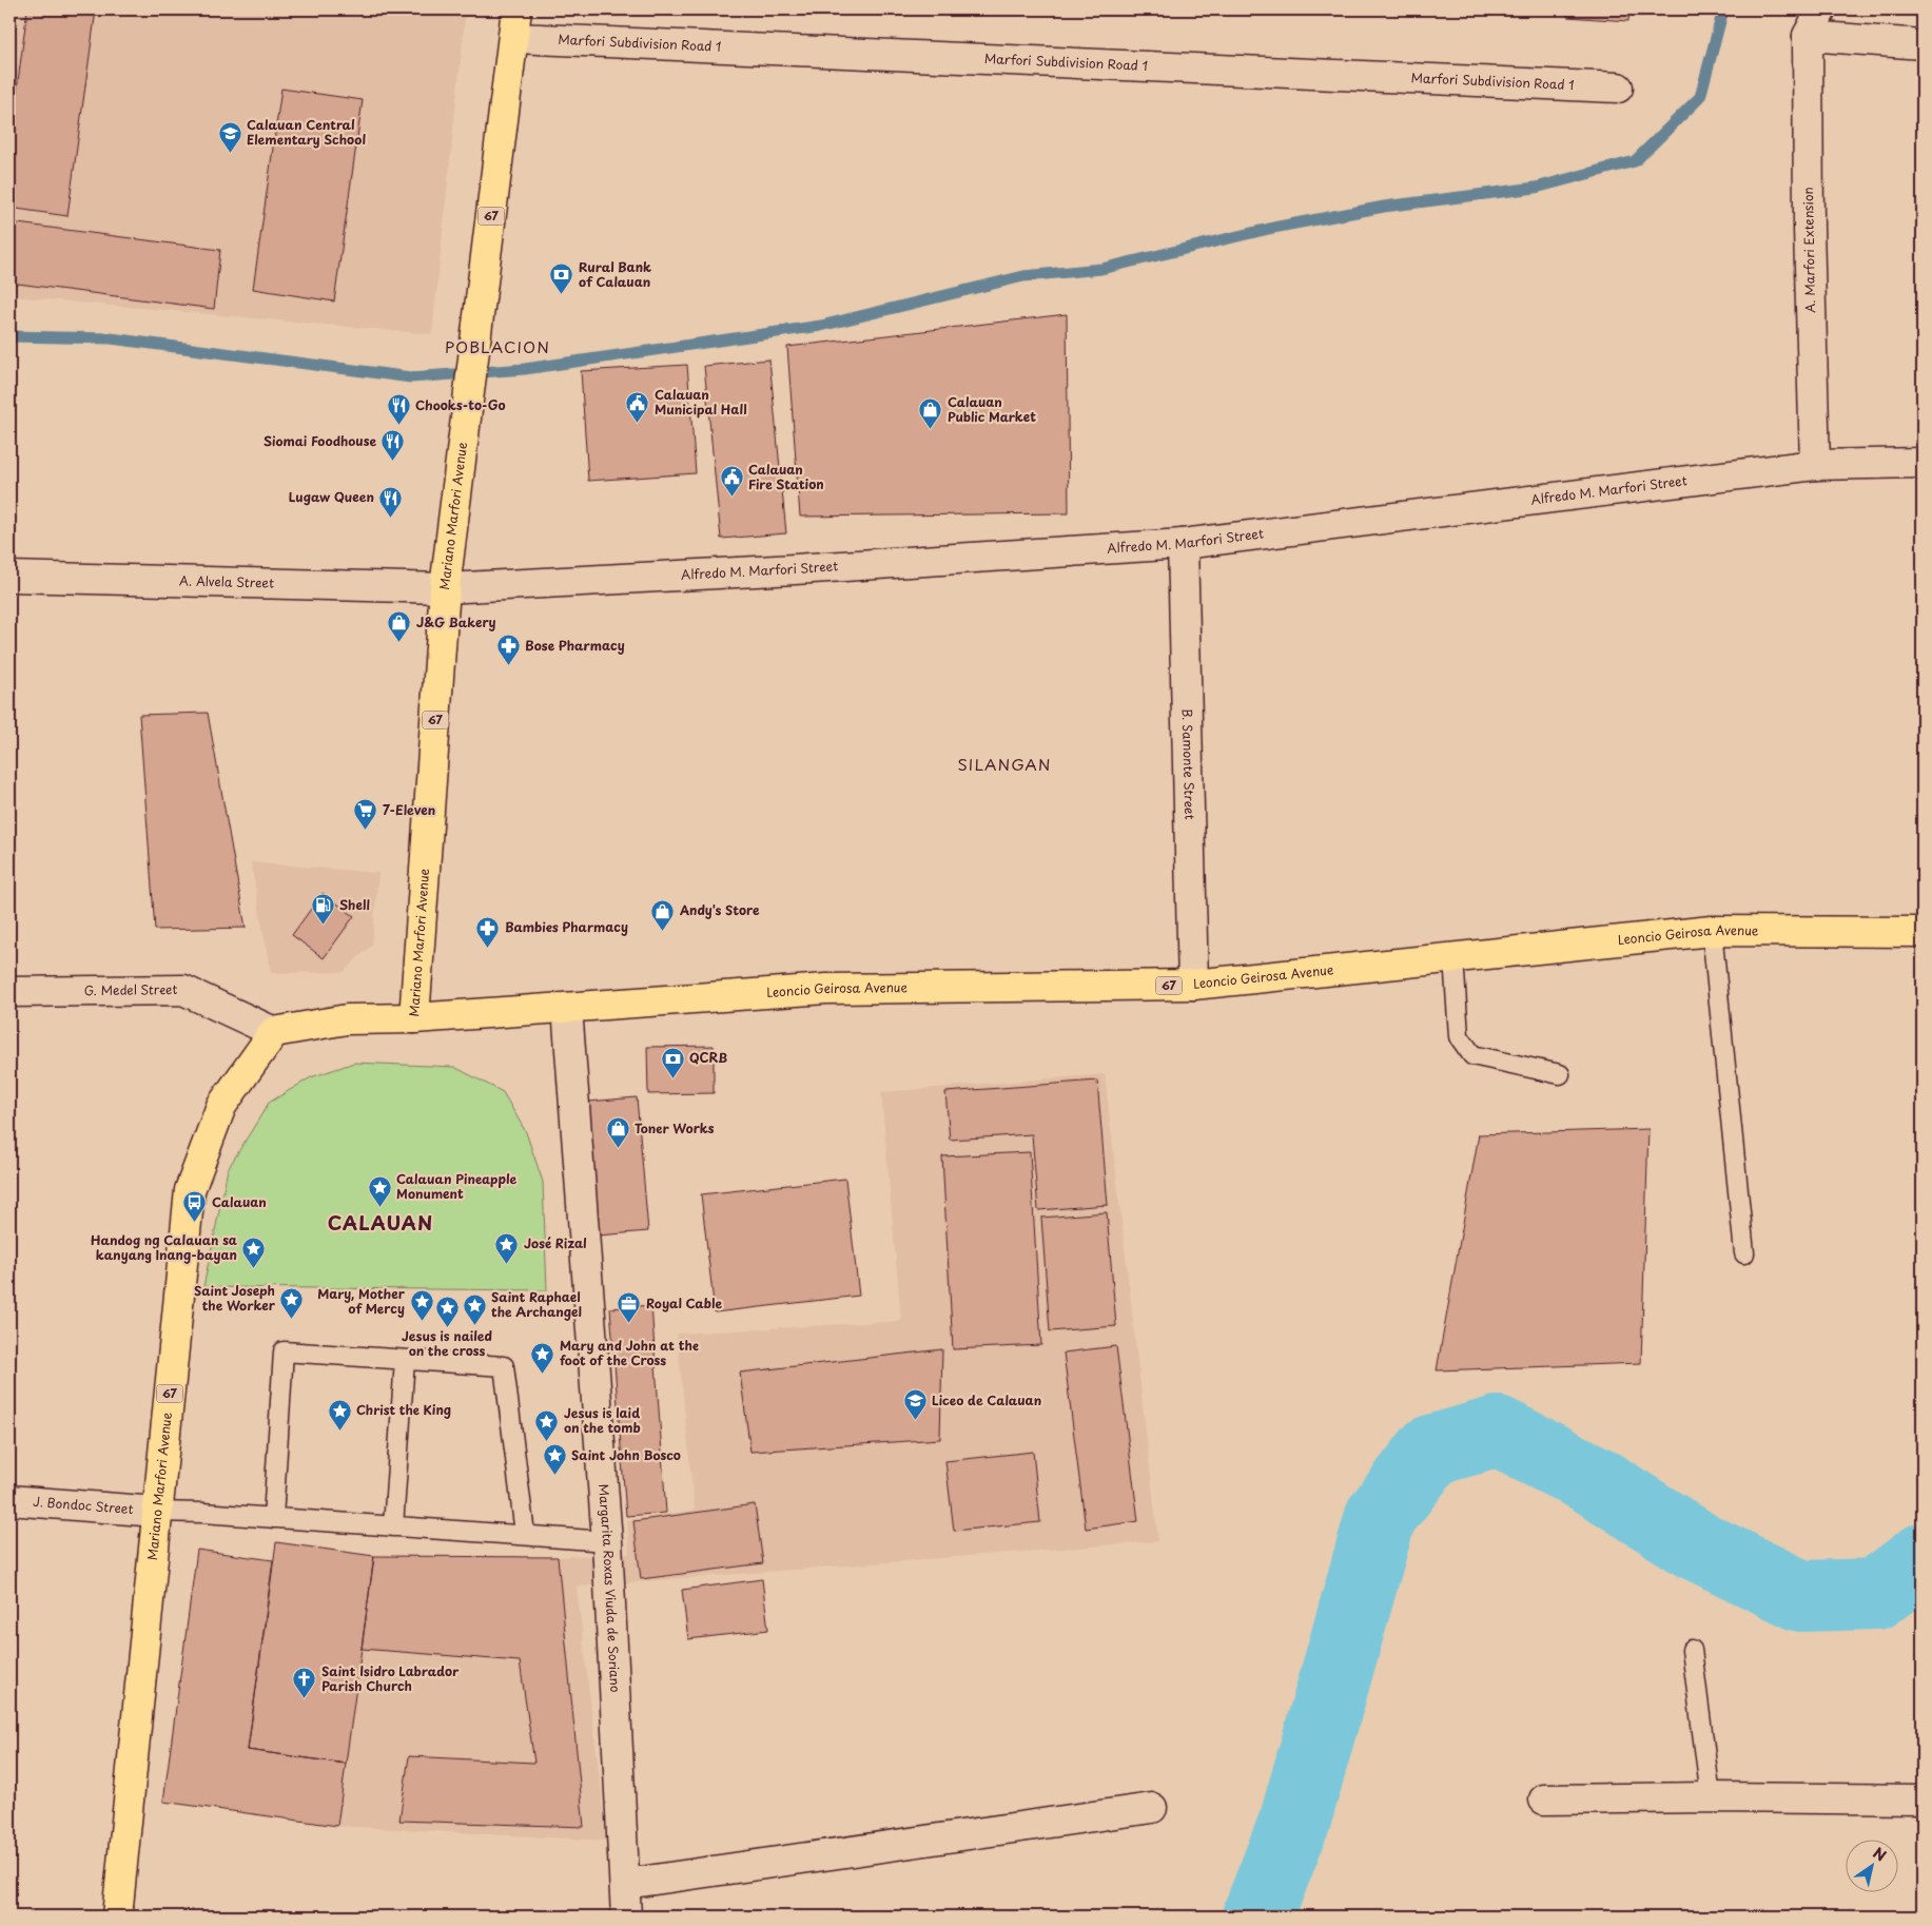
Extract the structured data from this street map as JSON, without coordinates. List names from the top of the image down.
{
  "streets": {
    "main road": ["67", "Mariano Marfori Avenue", "Leoncio Geirosa Avenue"],
    "street": [
      "Marfori Subdivision Road 1",
      "A. Marfori Extension",
      "Alfredo M. Marfori Street",
      "A. Alvela Street",
      "B. Samonte Street",
      "G. Medel Street",
      "J. Bondoc Street",
      "Margarita Roxas Viuda de Soriano"
    ]
  },
  "crossings": [
    ["Marfori Subdivision Road 1", "Mariano Marfori Avenue"],
    ["A. Marfori Extension", "Alfredo M. Marfori Street"],
    ["Alfredo M. Marfori Street", "Mariano Marfori Avenue"],
    ["Alfredo M. Marfori Street", "A. Alvela Street"],
    ["Alfredo M. Marfori Street", "B. Samonte Street"],
    ["Mariano Marfori Avenue", "A. Alvela Street"],
    ["Mariano Marfori Avenue", "Leoncio Geirosa Avenue"],
    ["Mariano Marfori Avenue", "G. Medel Street"],
    ["Mariano Marfori Avenue", "J. Bondoc Street"],
    ["B. Samonte Street", "Leoncio Geirosa Avenue"],
    ["Leoncio Geirosa Avenue", "Margarita Roxas Viuda de Soriano"]
  ],
  "districts": ["POBLACION", "SILANGAN", "CALAUAN"],
  "places": {
    "school or university": ["Calauan Central Elementary School", "Liceo de Calauan"],
    "bank": ["Rural Bank of Calauan", "QCRB"],
    "public building": ["Calauan Municipal Hall", "Calauan Fire Station"],
    "restaurant": ["Chooks-to-Go", "Siomai Foodhouse", "Lugaw Queen"],
    "shop": [
      "Calauan Public Market",
      "J&G Bakery",
      "Andy's Store",
      "Toner Works"
    ],
    "pharmacy": ["Bose Pharmacy", "Bambies Pharmacy"],
    "supermarket": ["7-Eleven"],
    "fuel station": ["Shell"],
    "place": [
      "Calauan Pineapple Monument",
      "José Rizal",
      "Handog ng Calauan sa kanyang Inang-bayan",
      "Saint Joseph the Worker",
      "Mary, Mother of Mercy",
      "Saint Raphael the Archangel",
      "Jesus is nailed on the cross",
      "Mary and John at the foot of the Cross",
      "Christ the King",
      "Jesus is laid on the tomb",
      "Saint John Bosco"
    ],
    "bus stop": ["Calauan"],
    "office": ["Royal Cable"],
    "church": ["Saint Isidro Labrador Parish Church"]
  },
  "north": "top right"
}
